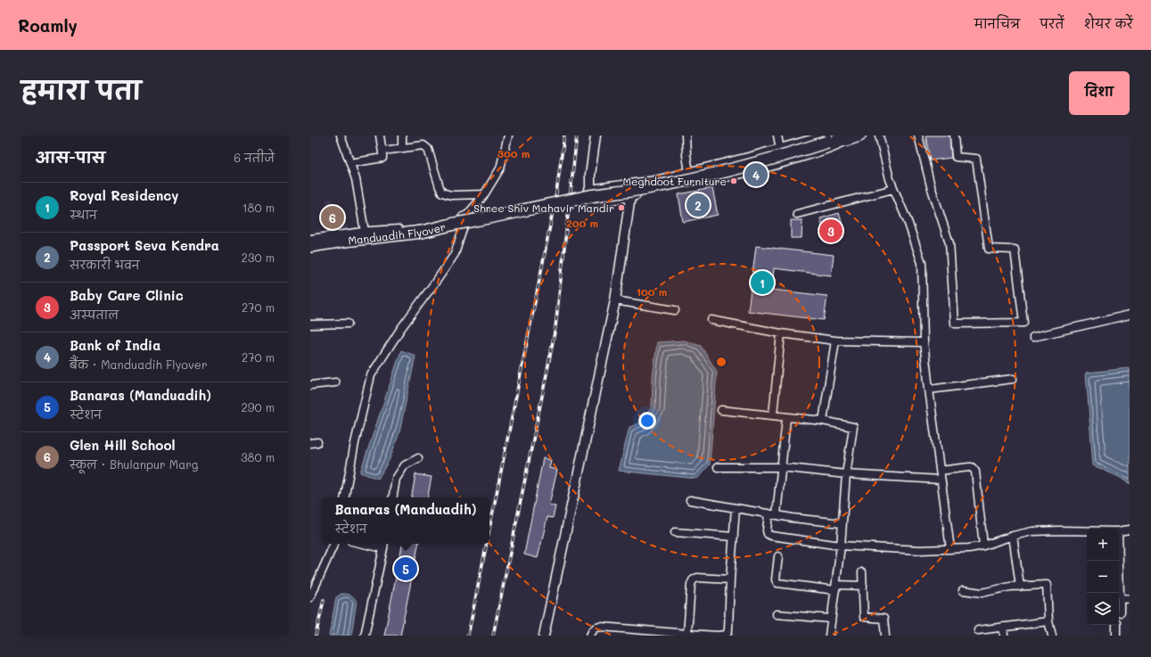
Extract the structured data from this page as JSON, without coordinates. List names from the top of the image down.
{
  "streets": {
    "main road": ["Manduadih Flyover"]
  },
  "places": ["Meghdoot Furniture", "Shree Shiv Mahavir Mandir"],
  "page": {
    "header": "Roamly",
    "nav": ["मानचित्र", "परतें", "शेयर करें"],
    "title": "हमारा पता",
    "buttons": "दिशा",
    "heading": ["आस-पास", "6 नतीजे"],
    "pins": [
      "4",
      "2",
      "6",
      "3",
      "1",
      "5"
    ],
    "list": [
      {
        "mark": "1",
        "name": "Royal Residency",
        "note": "स्थान",
        "value": "180 m"
      },
      {
        "mark": "2",
        "name": "Passport Seva Kendra",
        "note": "सरकारी भवन",
        "value": "230 m"
      },
      {
        "mark": "3",
        "name": "Baby Care Clinic",
        "note": "अस्पताल",
        "value": "270 m"
      },
      {
        "mark": "4",
        "name": "Bank of India",
        "note": "बैंक · Manduadih Flyover",
        "value": "270 m"
      },
      {
        "mark": "5",
        "name": "Banaras (Manduadih)",
        "note": "स्टेशन",
        "value": "290 m"
      },
      {
        "mark": "6",
        "name": "Glen Hill School",
        "note": "स्कूल · Bhulanpur Marg",
        "value": "380 m"
      }
    ],
    "popup": ["Banaras (Manduadih)", "स्टेशन"],
    "map_buttons": ["+", "−"]
  },
  "rings": ["300 m", "200 m", "100 m"]
}
